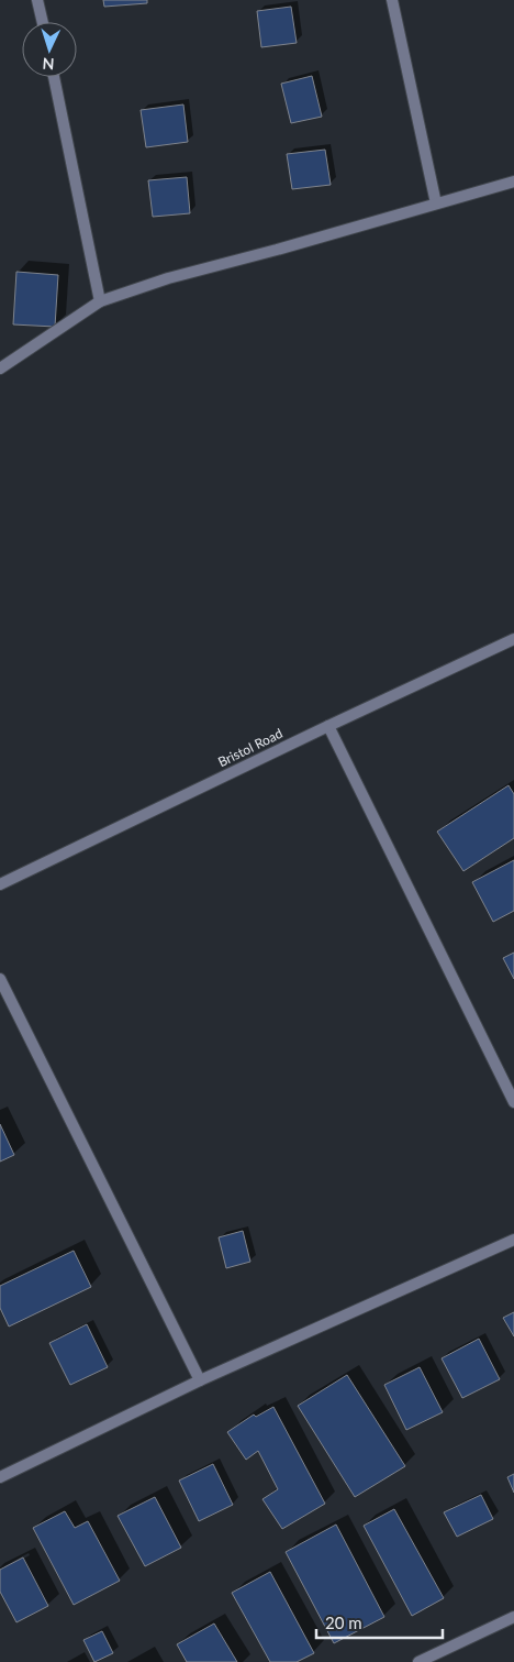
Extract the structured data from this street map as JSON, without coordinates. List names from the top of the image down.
{
  "streets": {
    "street": ["Bristol Road"]
  },
  "scale_bar": "20 m",
  "north": "bottom"
}
